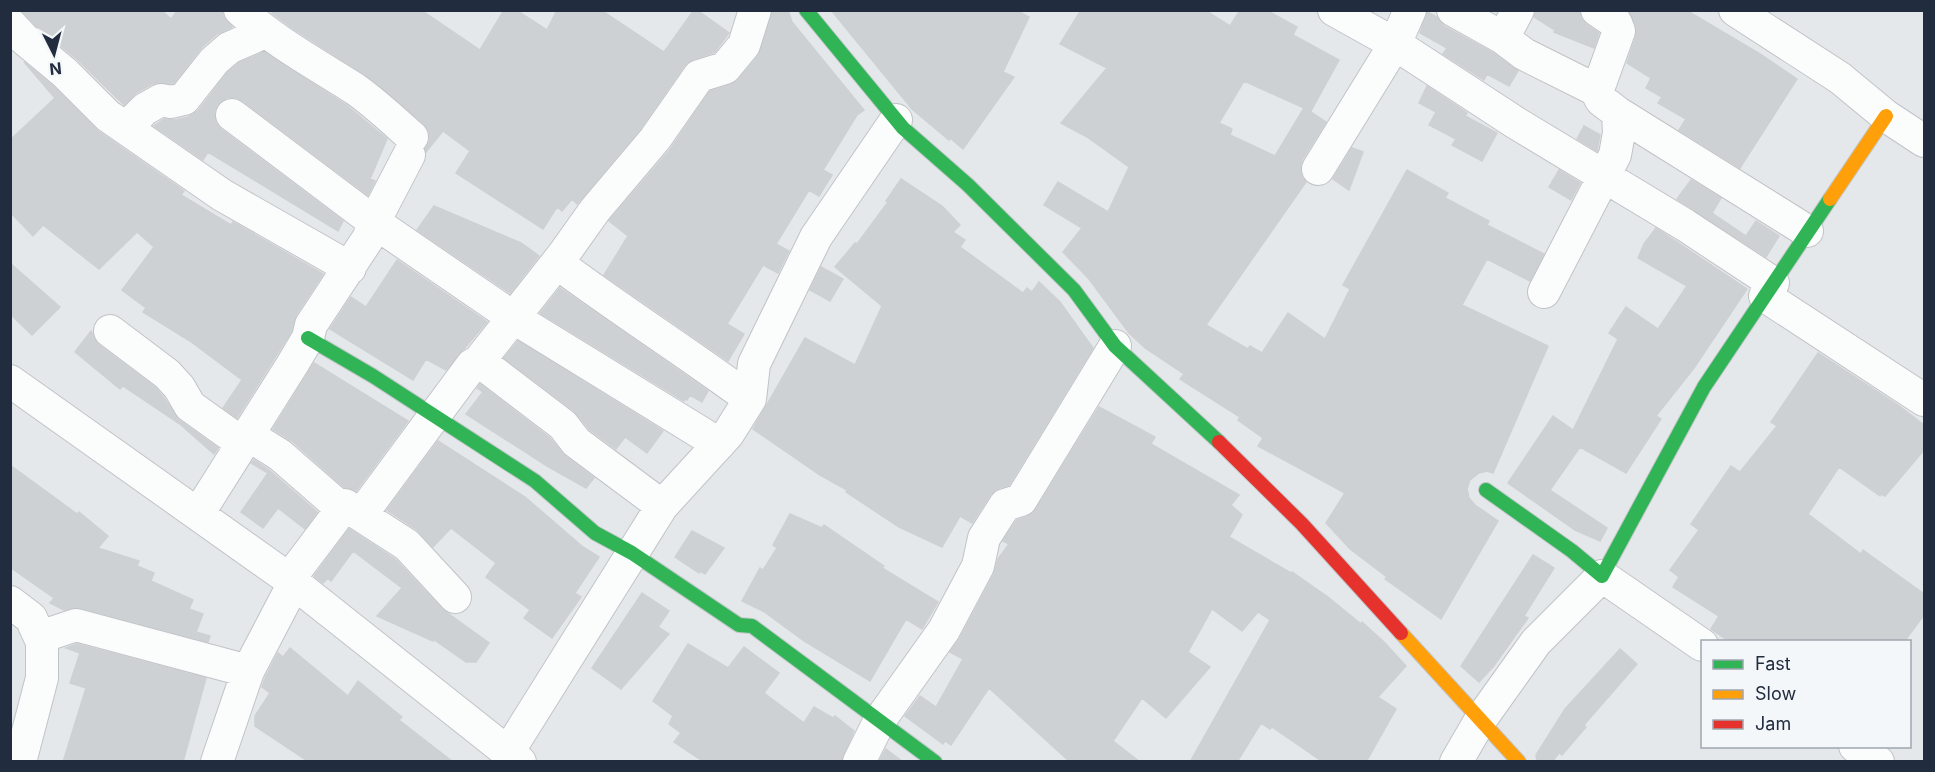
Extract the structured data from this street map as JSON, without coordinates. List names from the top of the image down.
{
  "legend": ["Fast", "Slow", "Jam"],
  "north": "bottom"
}
